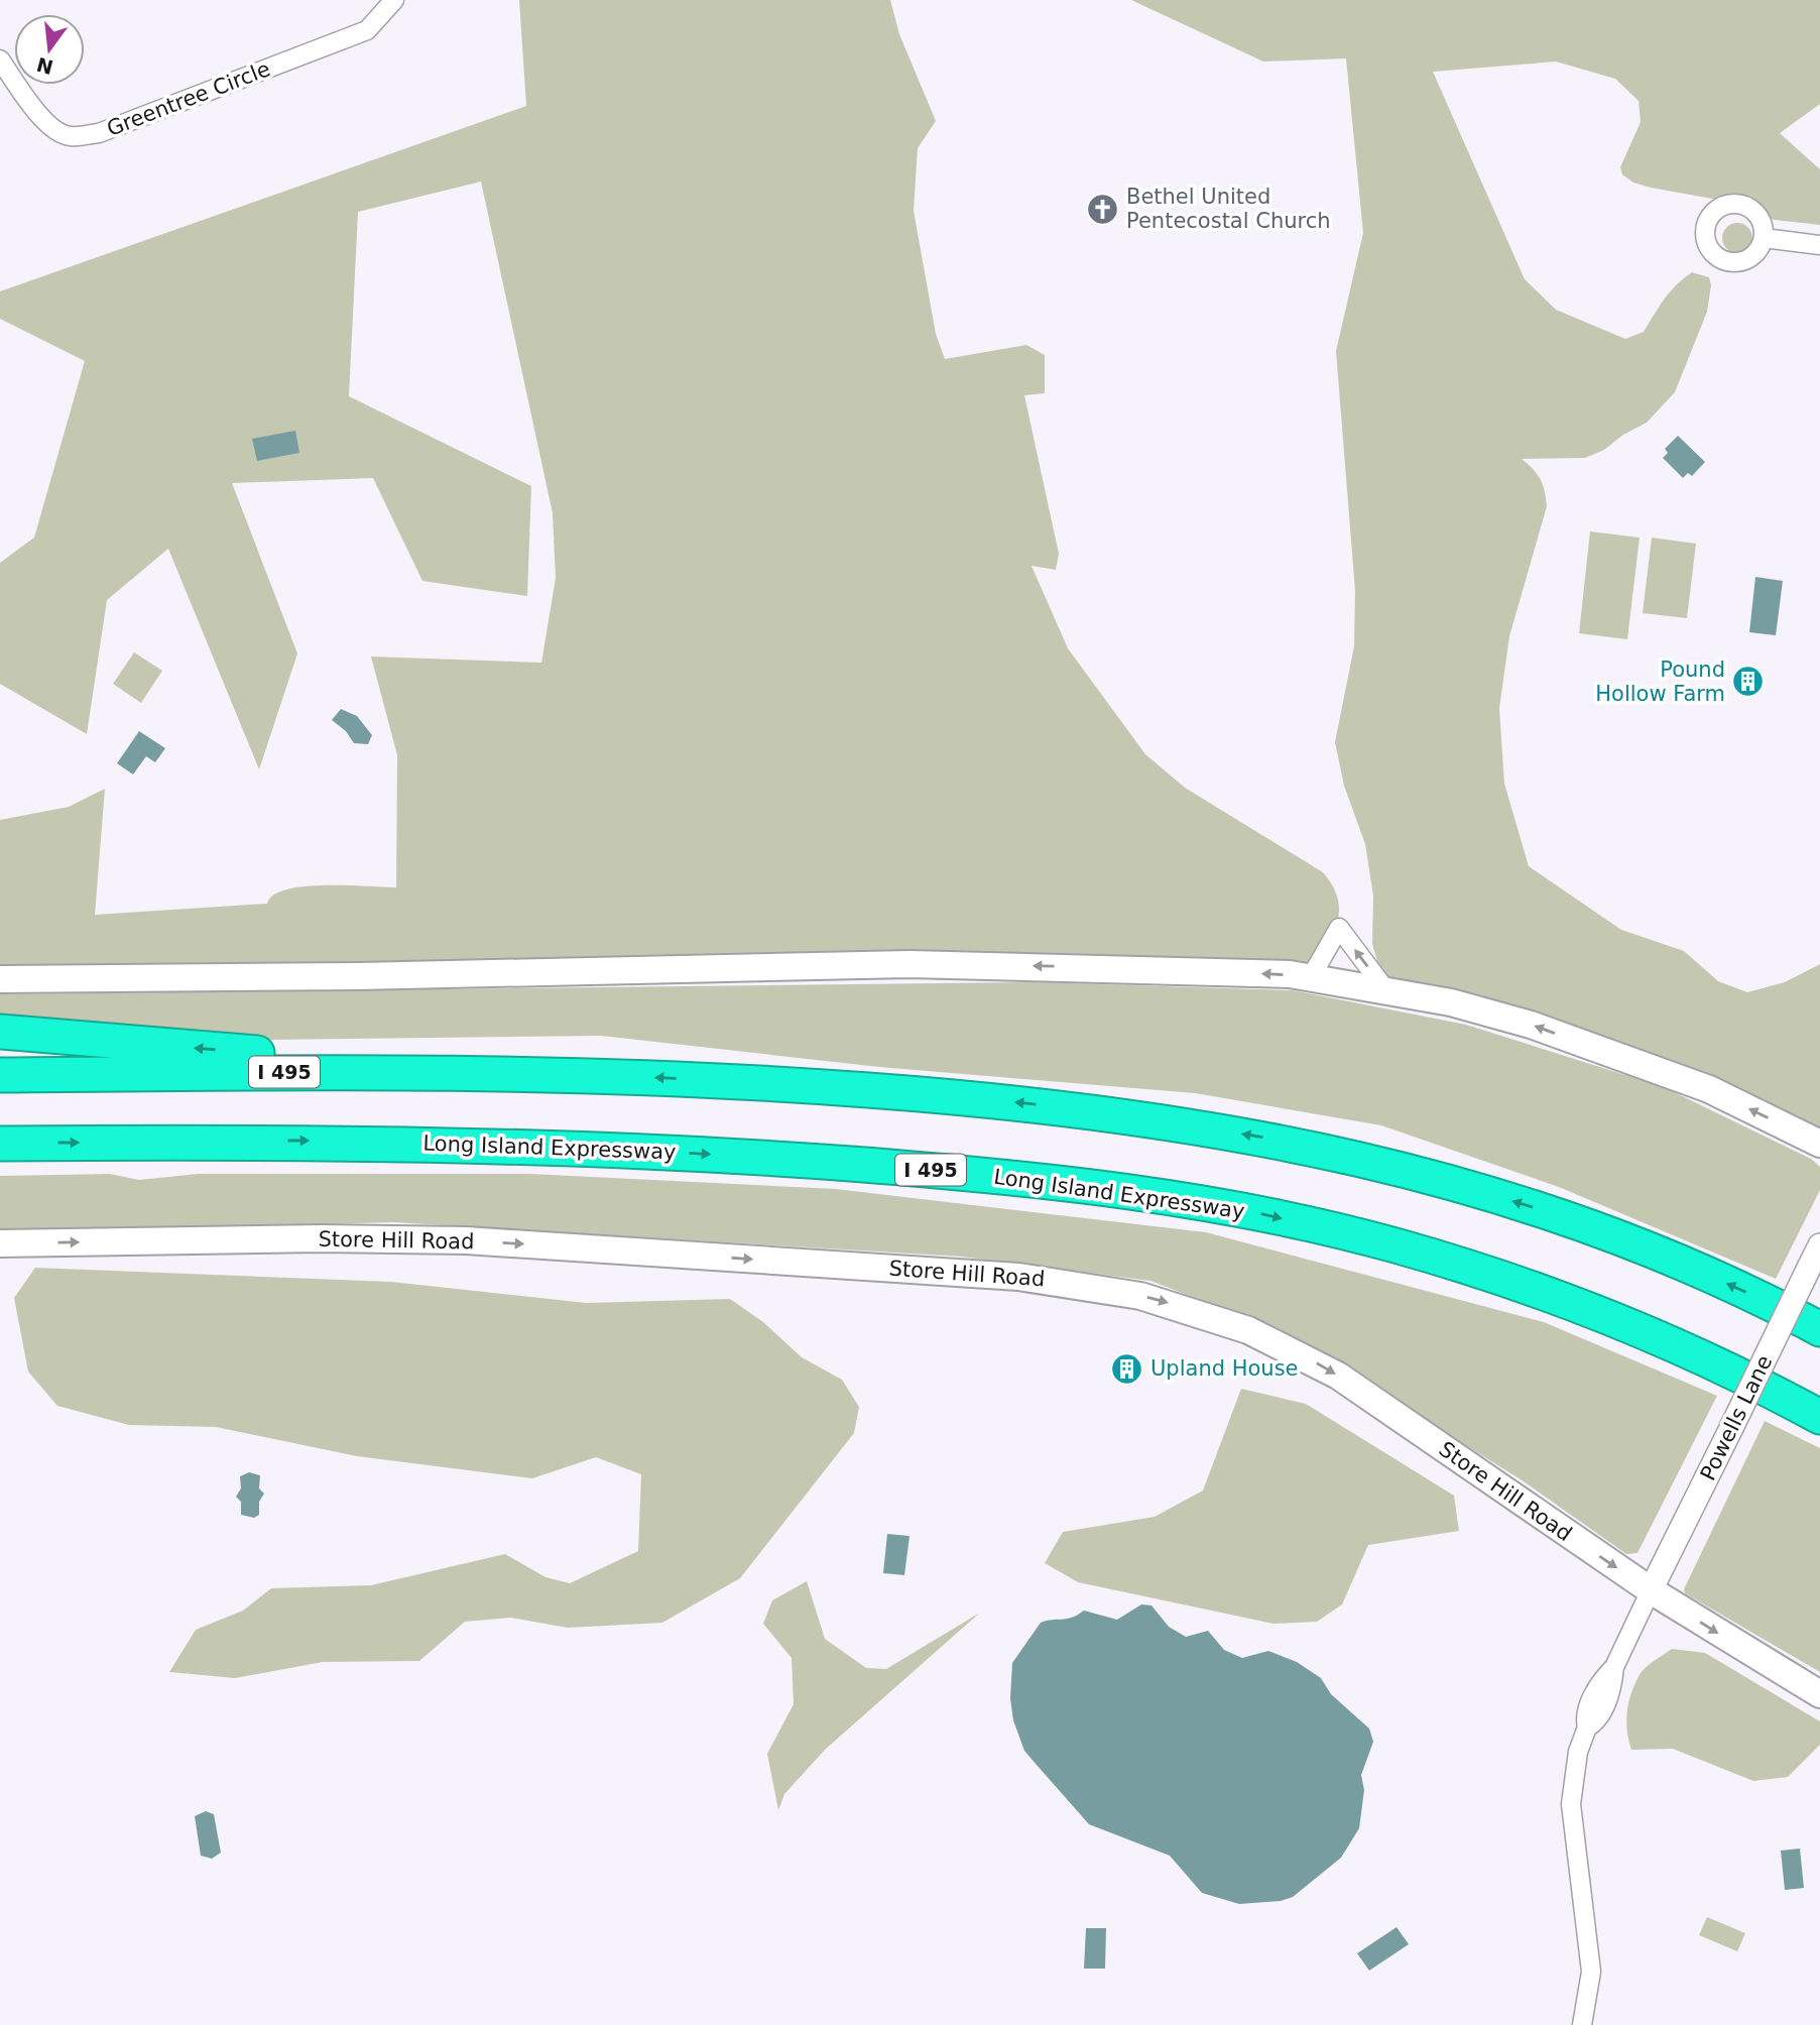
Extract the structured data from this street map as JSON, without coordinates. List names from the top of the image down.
{
  "streets": {
    "highway": ["I 495", "Long Island Expressway"],
    "main road": ["Store Hill Road"],
    "street": ["Greentree Circle", "Powells Lane"]
  },
  "crossings": [
    ["Store Hill Road", "Powells Lane"]
  ],
  "one_way": ["Store Hill Road"],
  "places": {
    "church": ["Bethel United Pentecostal Church"],
    "building": ["Pound Hollow Farm", "Upland House"]
  },
  "north": "bottom"
}
